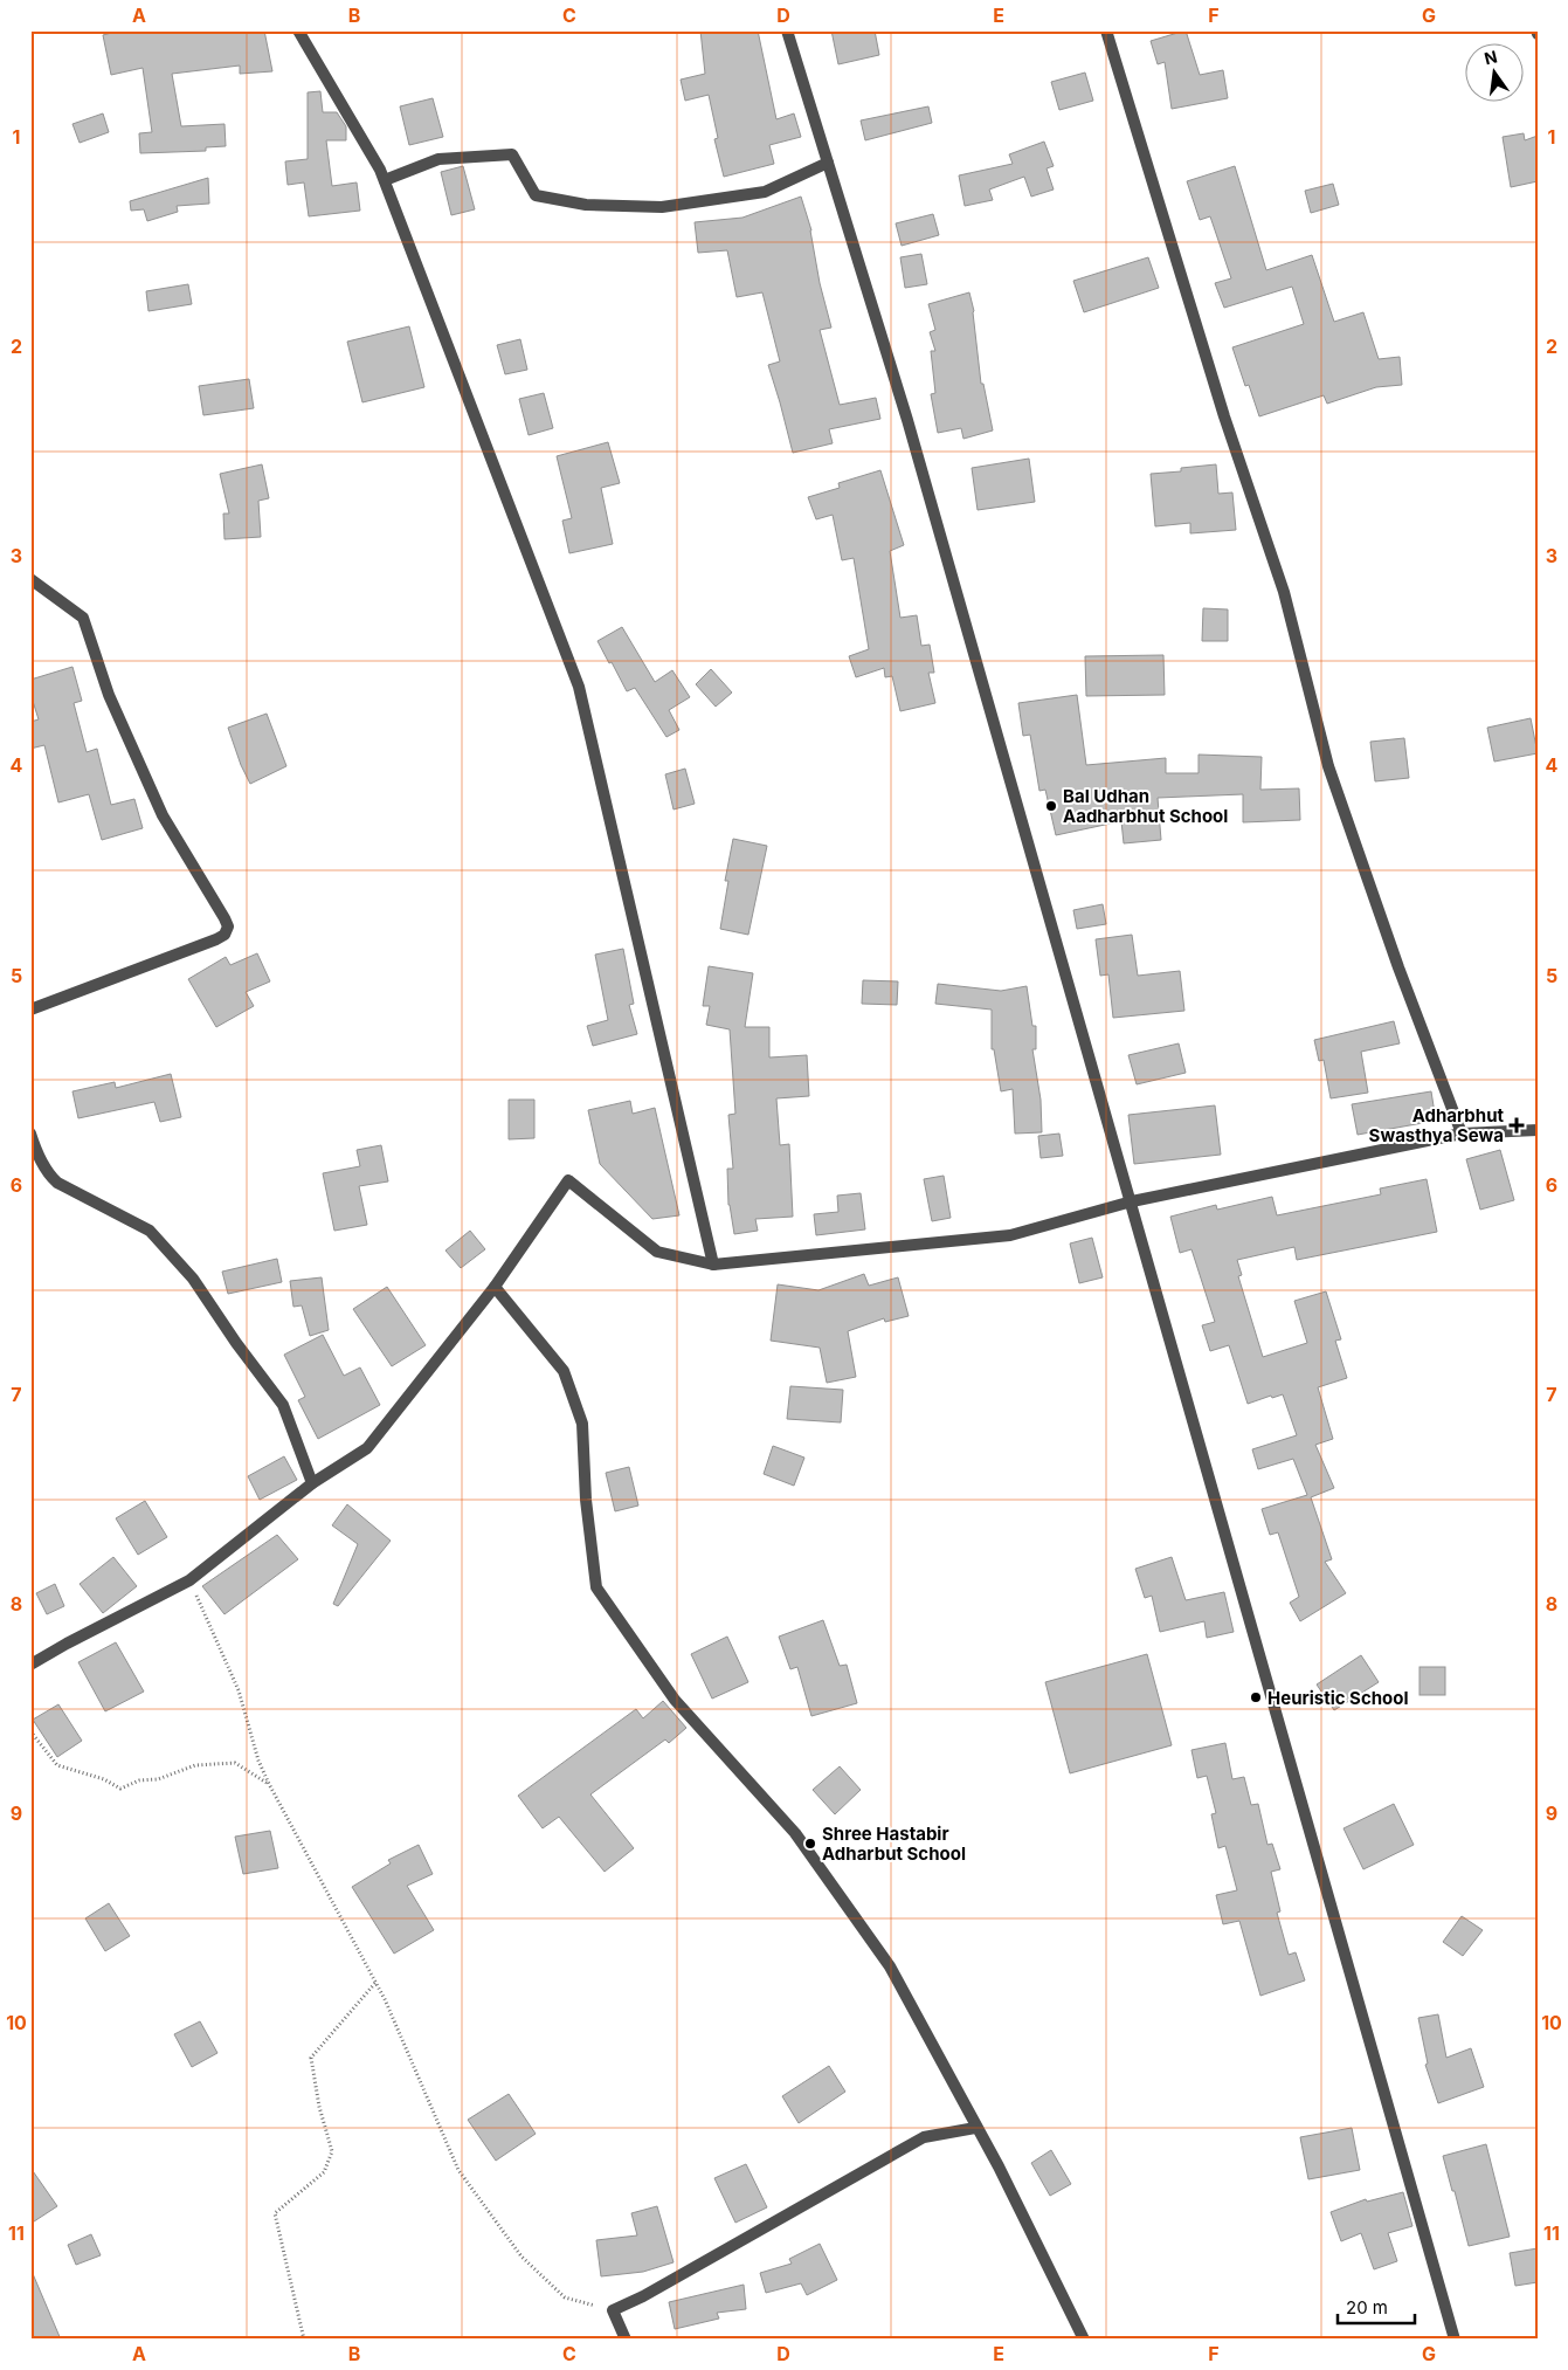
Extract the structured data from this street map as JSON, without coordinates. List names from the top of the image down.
{
  "places": {
    "other": ["Bal Udhan Aadharbhut School", "Heuristic School", "Shree Hastabir Adharbut School"],
    "health": ["Adharbhut Swasthya Sewa"]
  },
  "scale_bar": "20 m",
  "north": "top",
  "grid": {
    "columns": [
      "A",
      "B",
      "C",
      "D",
      "E",
      "F",
      "G"
    ],
    "rows": [
      "1",
      "2",
      "3",
      "4",
      "5",
      "6",
      "7",
      "8",
      "9",
      "10",
      "11"
    ]
  }
}
